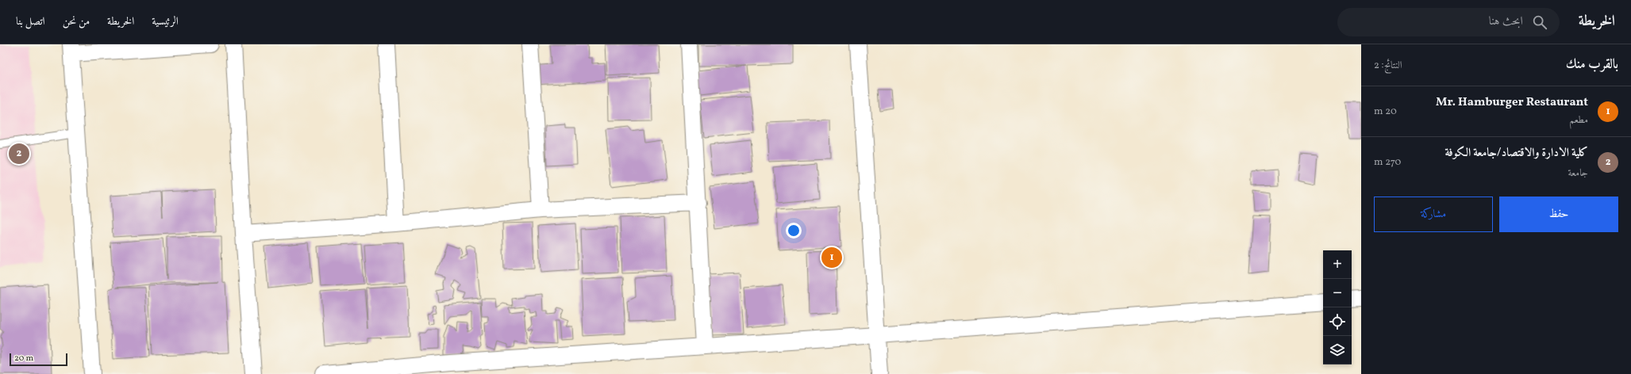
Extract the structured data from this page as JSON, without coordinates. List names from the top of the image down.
{
  "scale_bar": "20 m",
  "page": {
    "header": "الخريطة",
    "search": "ابحث هنا",
    "nav": [
      "الرئيسية",
      "الخريطة",
      "من نحن",
      "اتصل بنا"
    ],
    "heading": ["بالقرب منك", "النتائج: 2"],
    "list": [
      {
        "mark": "1",
        "name": "Mr. Hamburger Restaurant",
        "note": "مطعم",
        "value": "20 m"
      },
      {
        "mark": "2",
        "name": "كلية الادارة والاقتصاد/جامعة الكوفة",
        "note": "جامعة",
        "value": "270 m"
      }
    ],
    "pins": ["2", "1"],
    "buttons": ["حفظ", "مشاركة"],
    "map_buttons": ["+", "−"],
    "scale": "20 m"
  }
}
